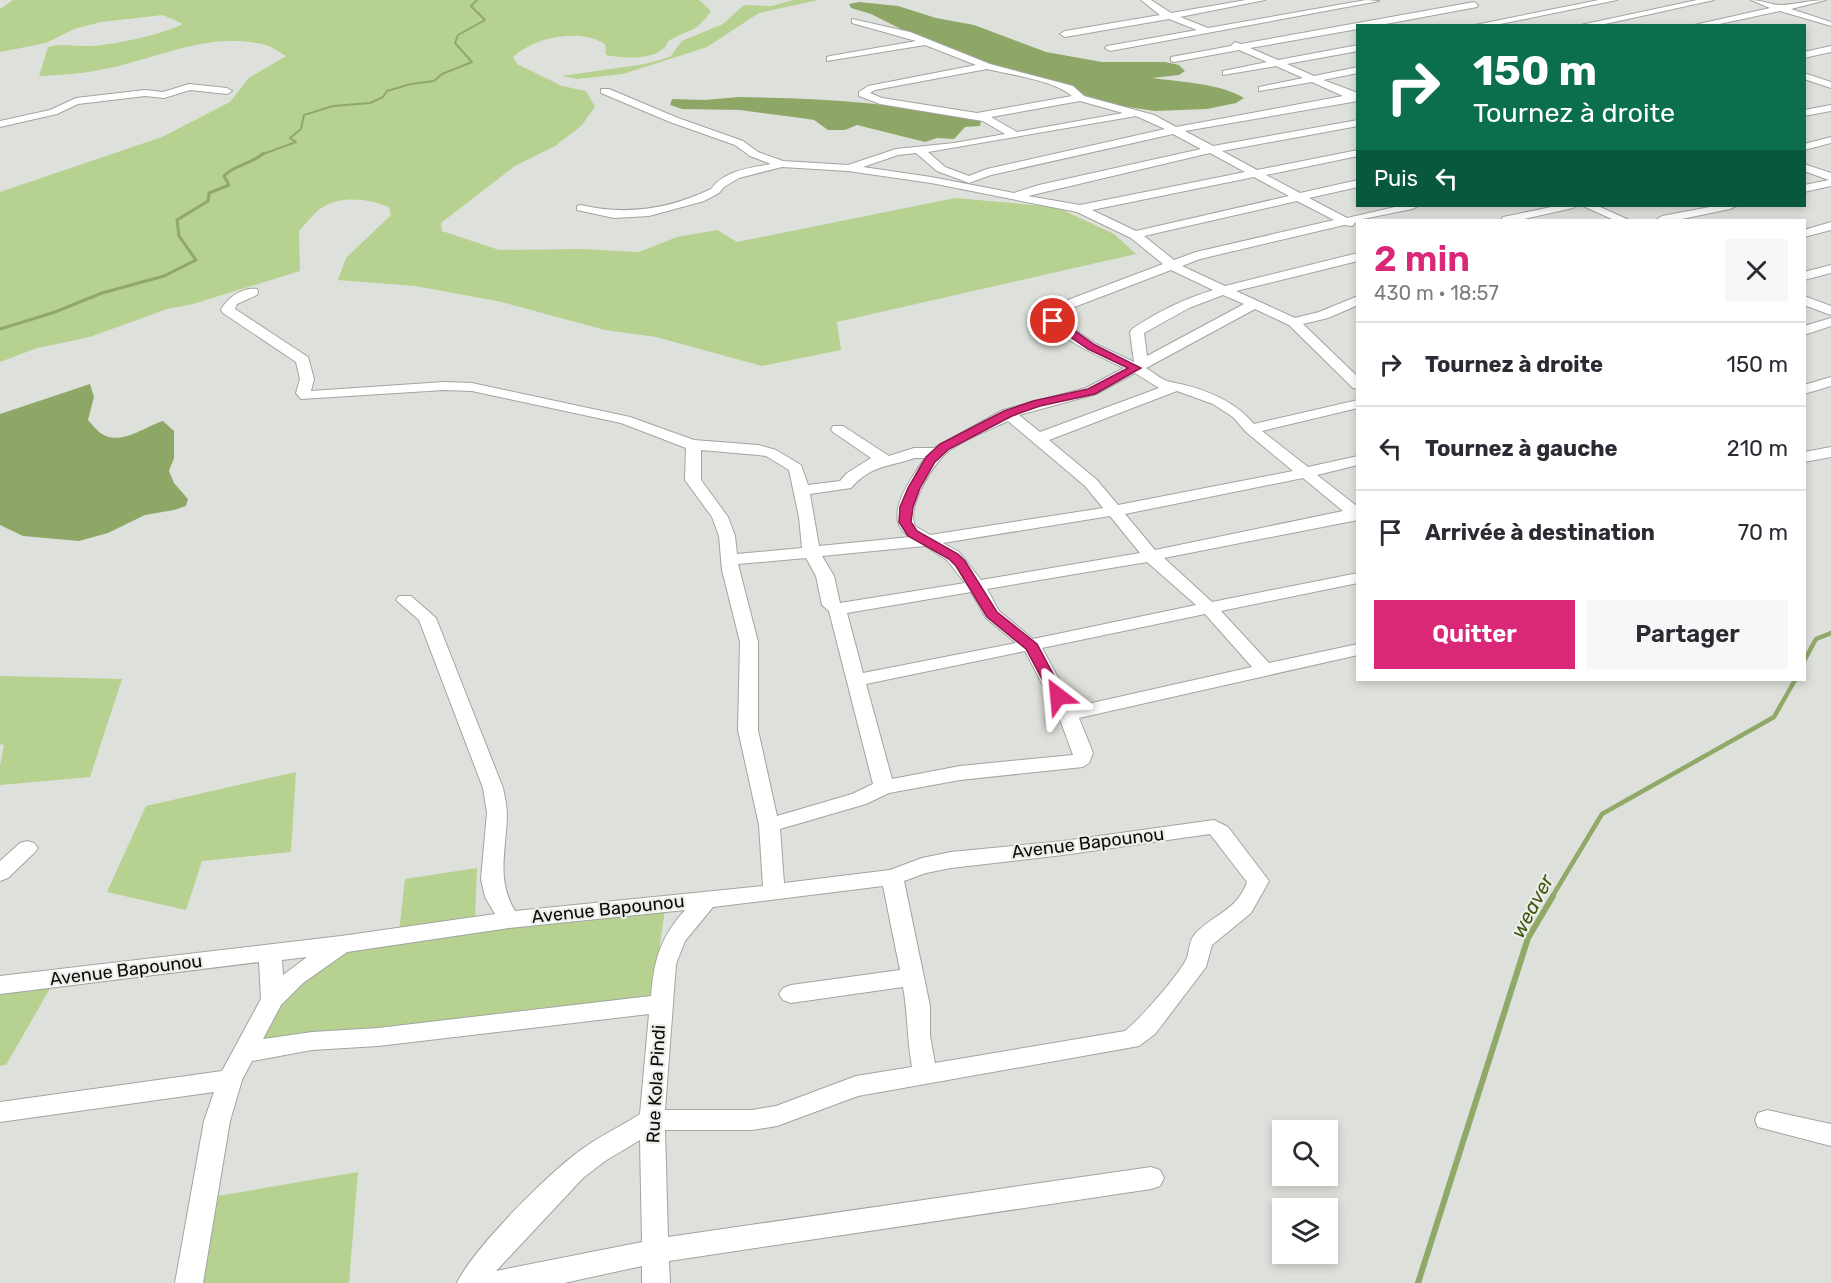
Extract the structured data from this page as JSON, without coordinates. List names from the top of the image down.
{
  "streets": {
    "street": ["Avenue Bapounou", "Rue Kola Pindi"]
  },
  "crossings": [
    ["Avenue Bapounou", "Rue Kola Pindi"]
  ],
  "water": ["weaver"],
  "page": {
    "turn": ["150 m", "Tournez à droite"],
    "then": "Puis",
    "heading": ["2 min", "430 m · 18:57"],
    "list": [
      {
        "name": "Tournez à droite",
        "value": "150 m"
      },
      {
        "name": "Tournez à gauche",
        "value": "210 m"
      },
      {
        "name": "Arrivée à destination",
        "value": "70 m"
      }
    ],
    "buttons": ["Quitter", "Partager"]
  }
}
